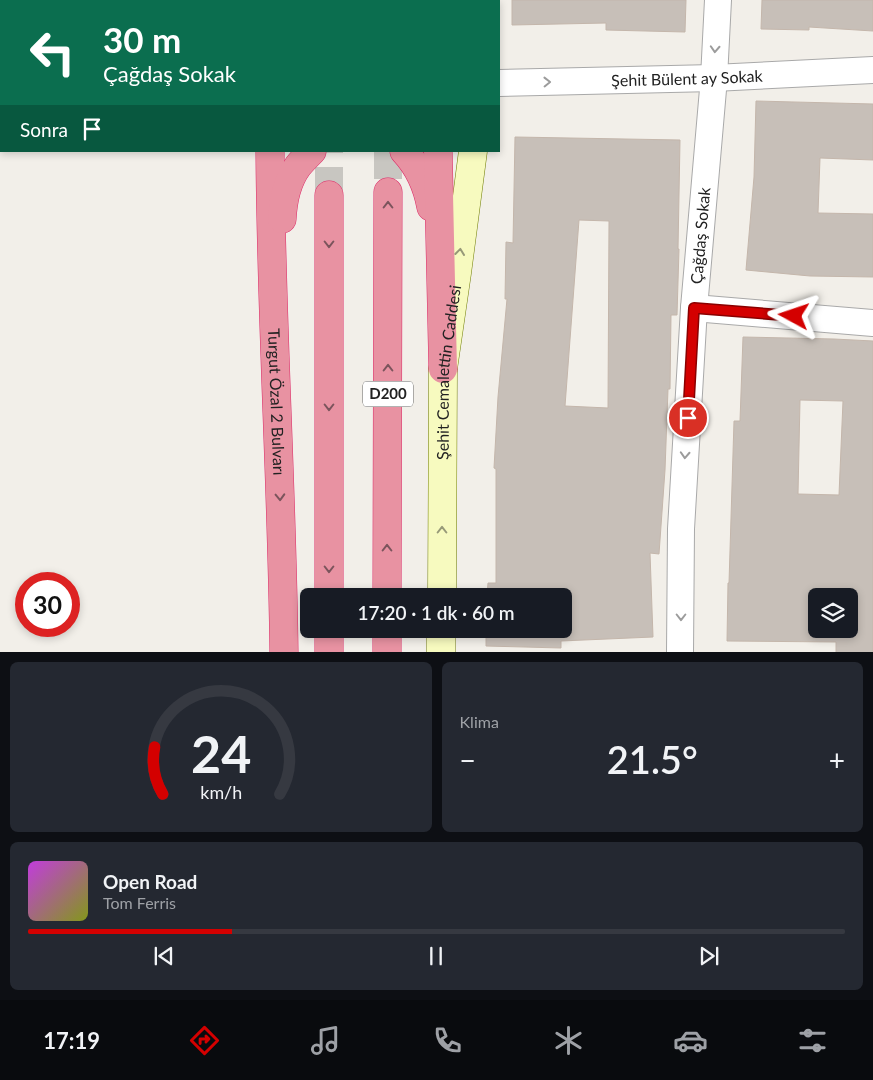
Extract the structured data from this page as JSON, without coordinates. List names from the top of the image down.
{
  "streets": {
    "highway": ["D200", "Turgut Özal 2 Bulvarı"],
    "street": ["Şehit Bülent ay Sokak", "Çağdaş Sokak", "Şehit Cemalettin Caddesi"]
  },
  "crossings": [
    ["Şehit Bülent ay Sokak", "Çağdaş Sokak"]
  ],
  "one_way": ["Şehit Bülent ay Sokak", "Çağdaş Sokak", "Şehit Cemalettin Caddesi"],
  "page": {
    "turn": ["30 m", "Çağdaş Sokak"],
    "then": "Sonra",
    "limit": "30",
    "trip": "17:20 · 1 dk · 60 m",
    "tile": "Klima",
    "heat": ["−", "21.5°", "+"],
    "song": ["Open Road", "Tom Ferris"],
    "tabs": "17:19",
    "gauge": ["24", "km/h"]
  }
}
